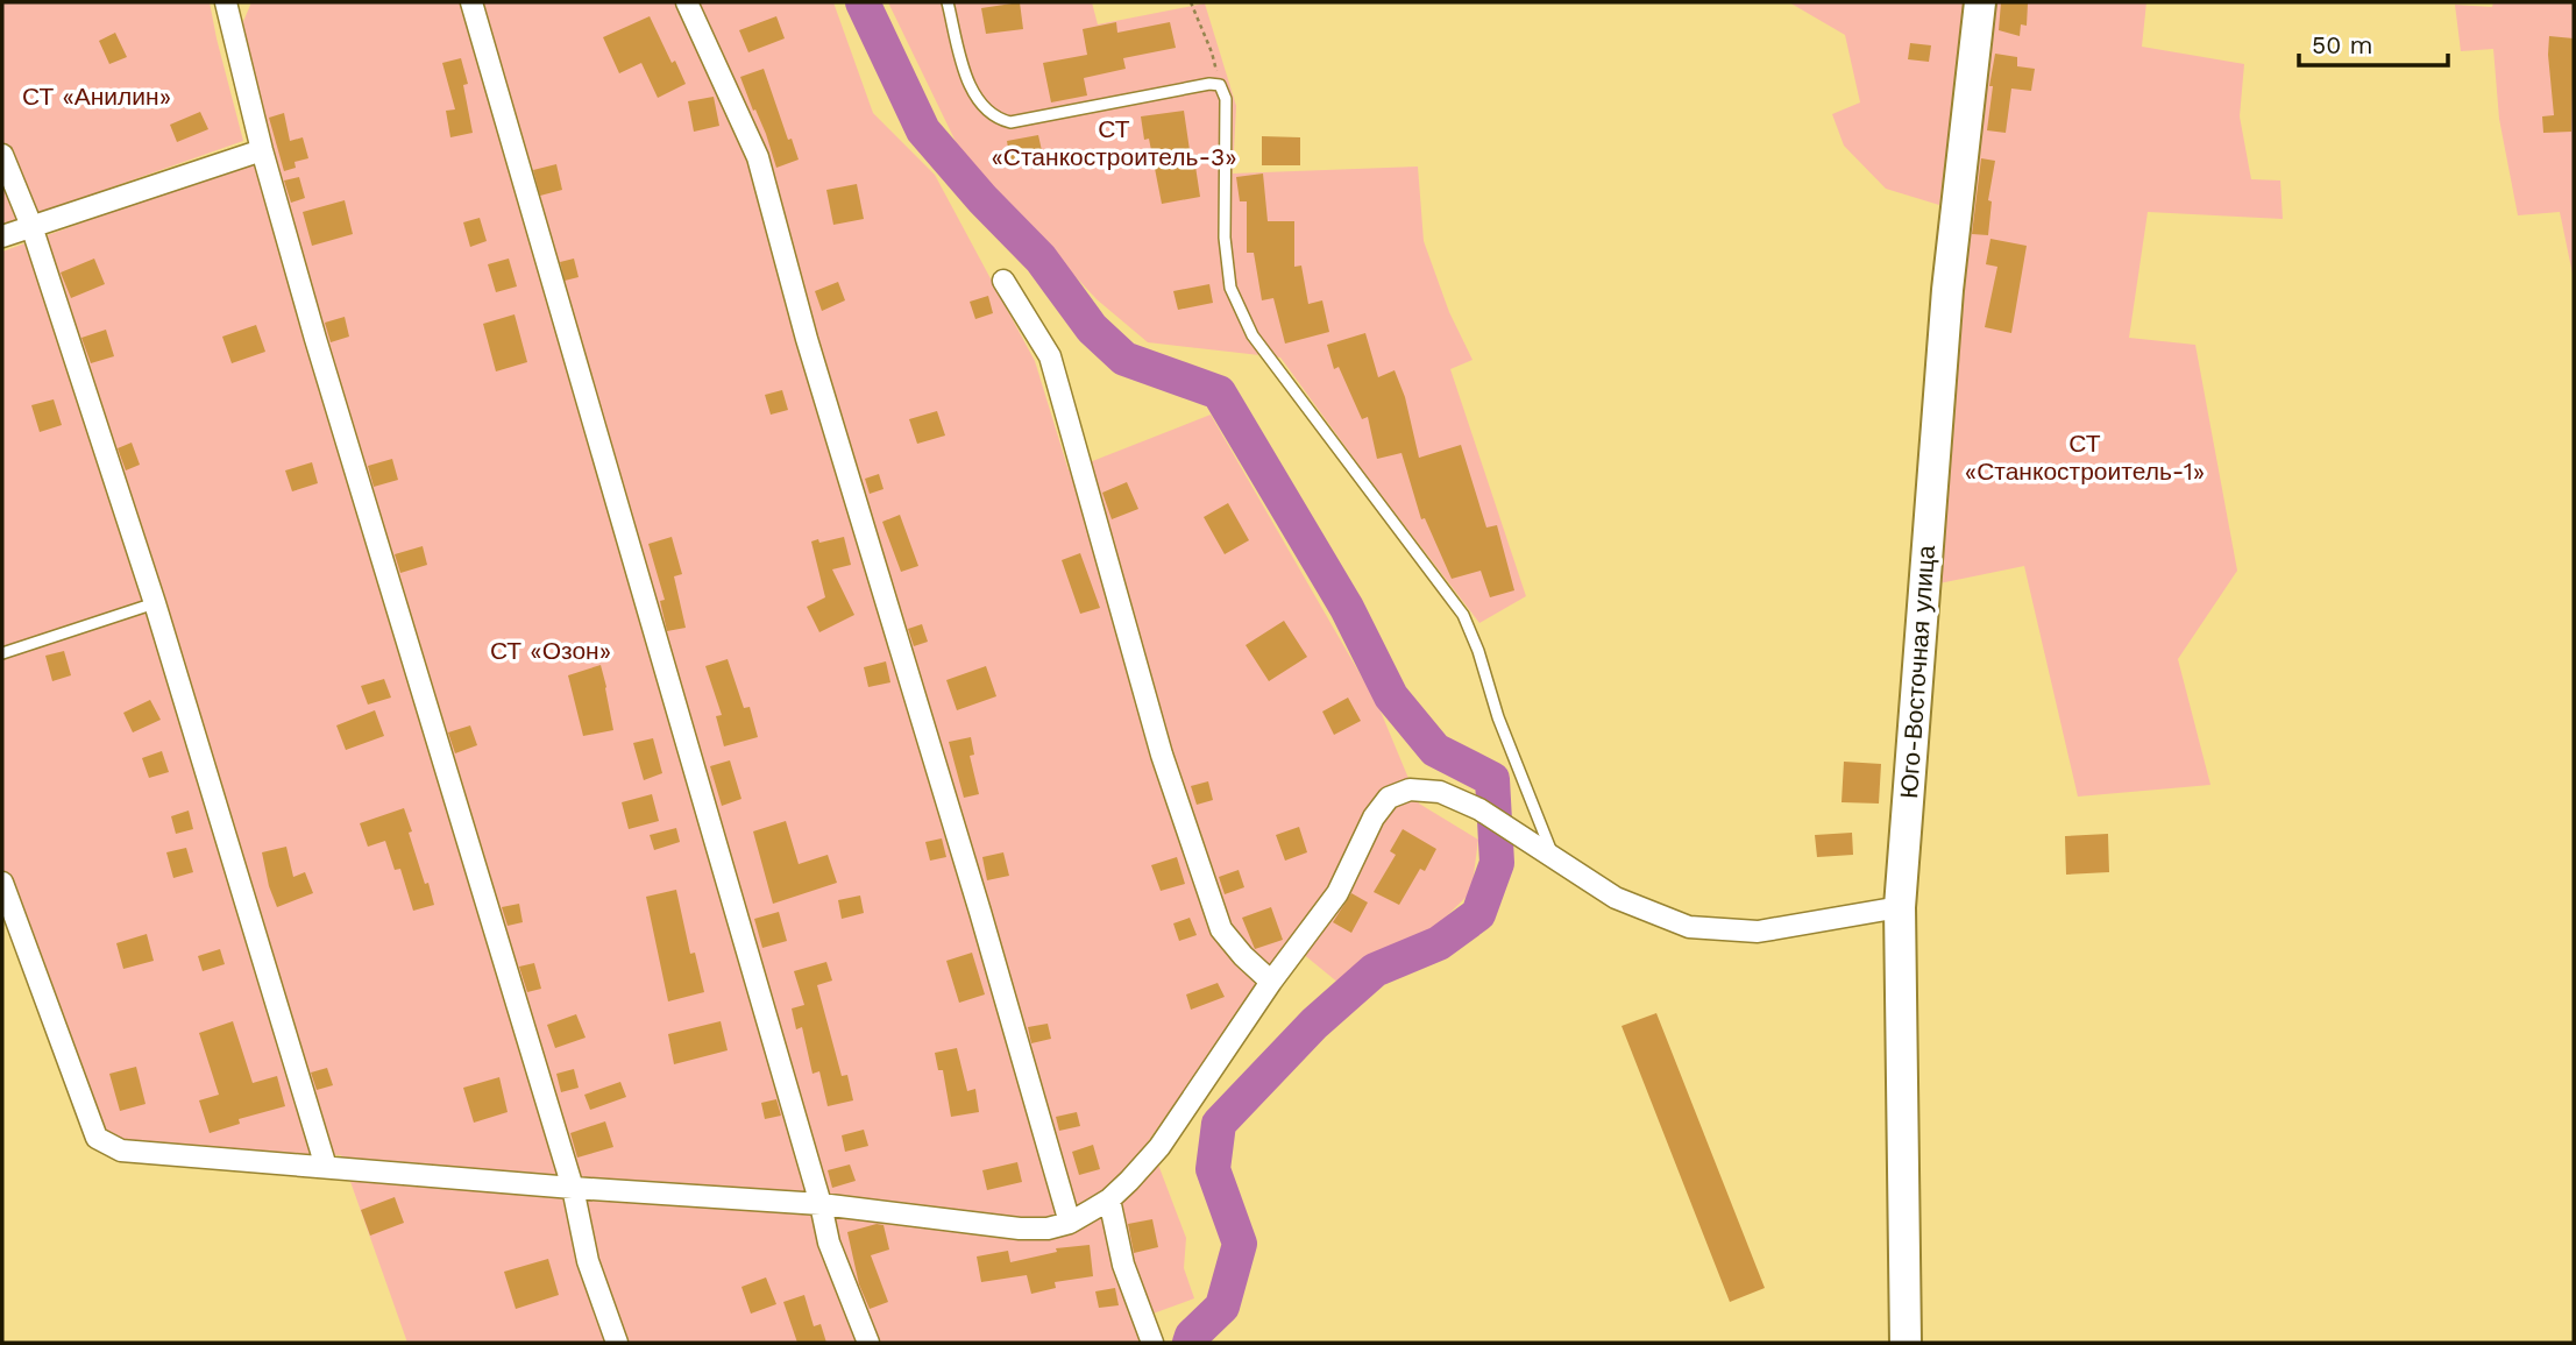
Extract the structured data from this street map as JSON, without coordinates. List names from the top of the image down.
{
  "streets": {
    "street": ["Юго-Восточная улица"]
  },
  "parks": [
    "СТ «Анилин»",
    "СТ «Станкостроитель-3»",
    "СТ «Станкостроитель-1»",
    "СТ «Озон»"
  ],
  "scale_bar": "50 m"
}
